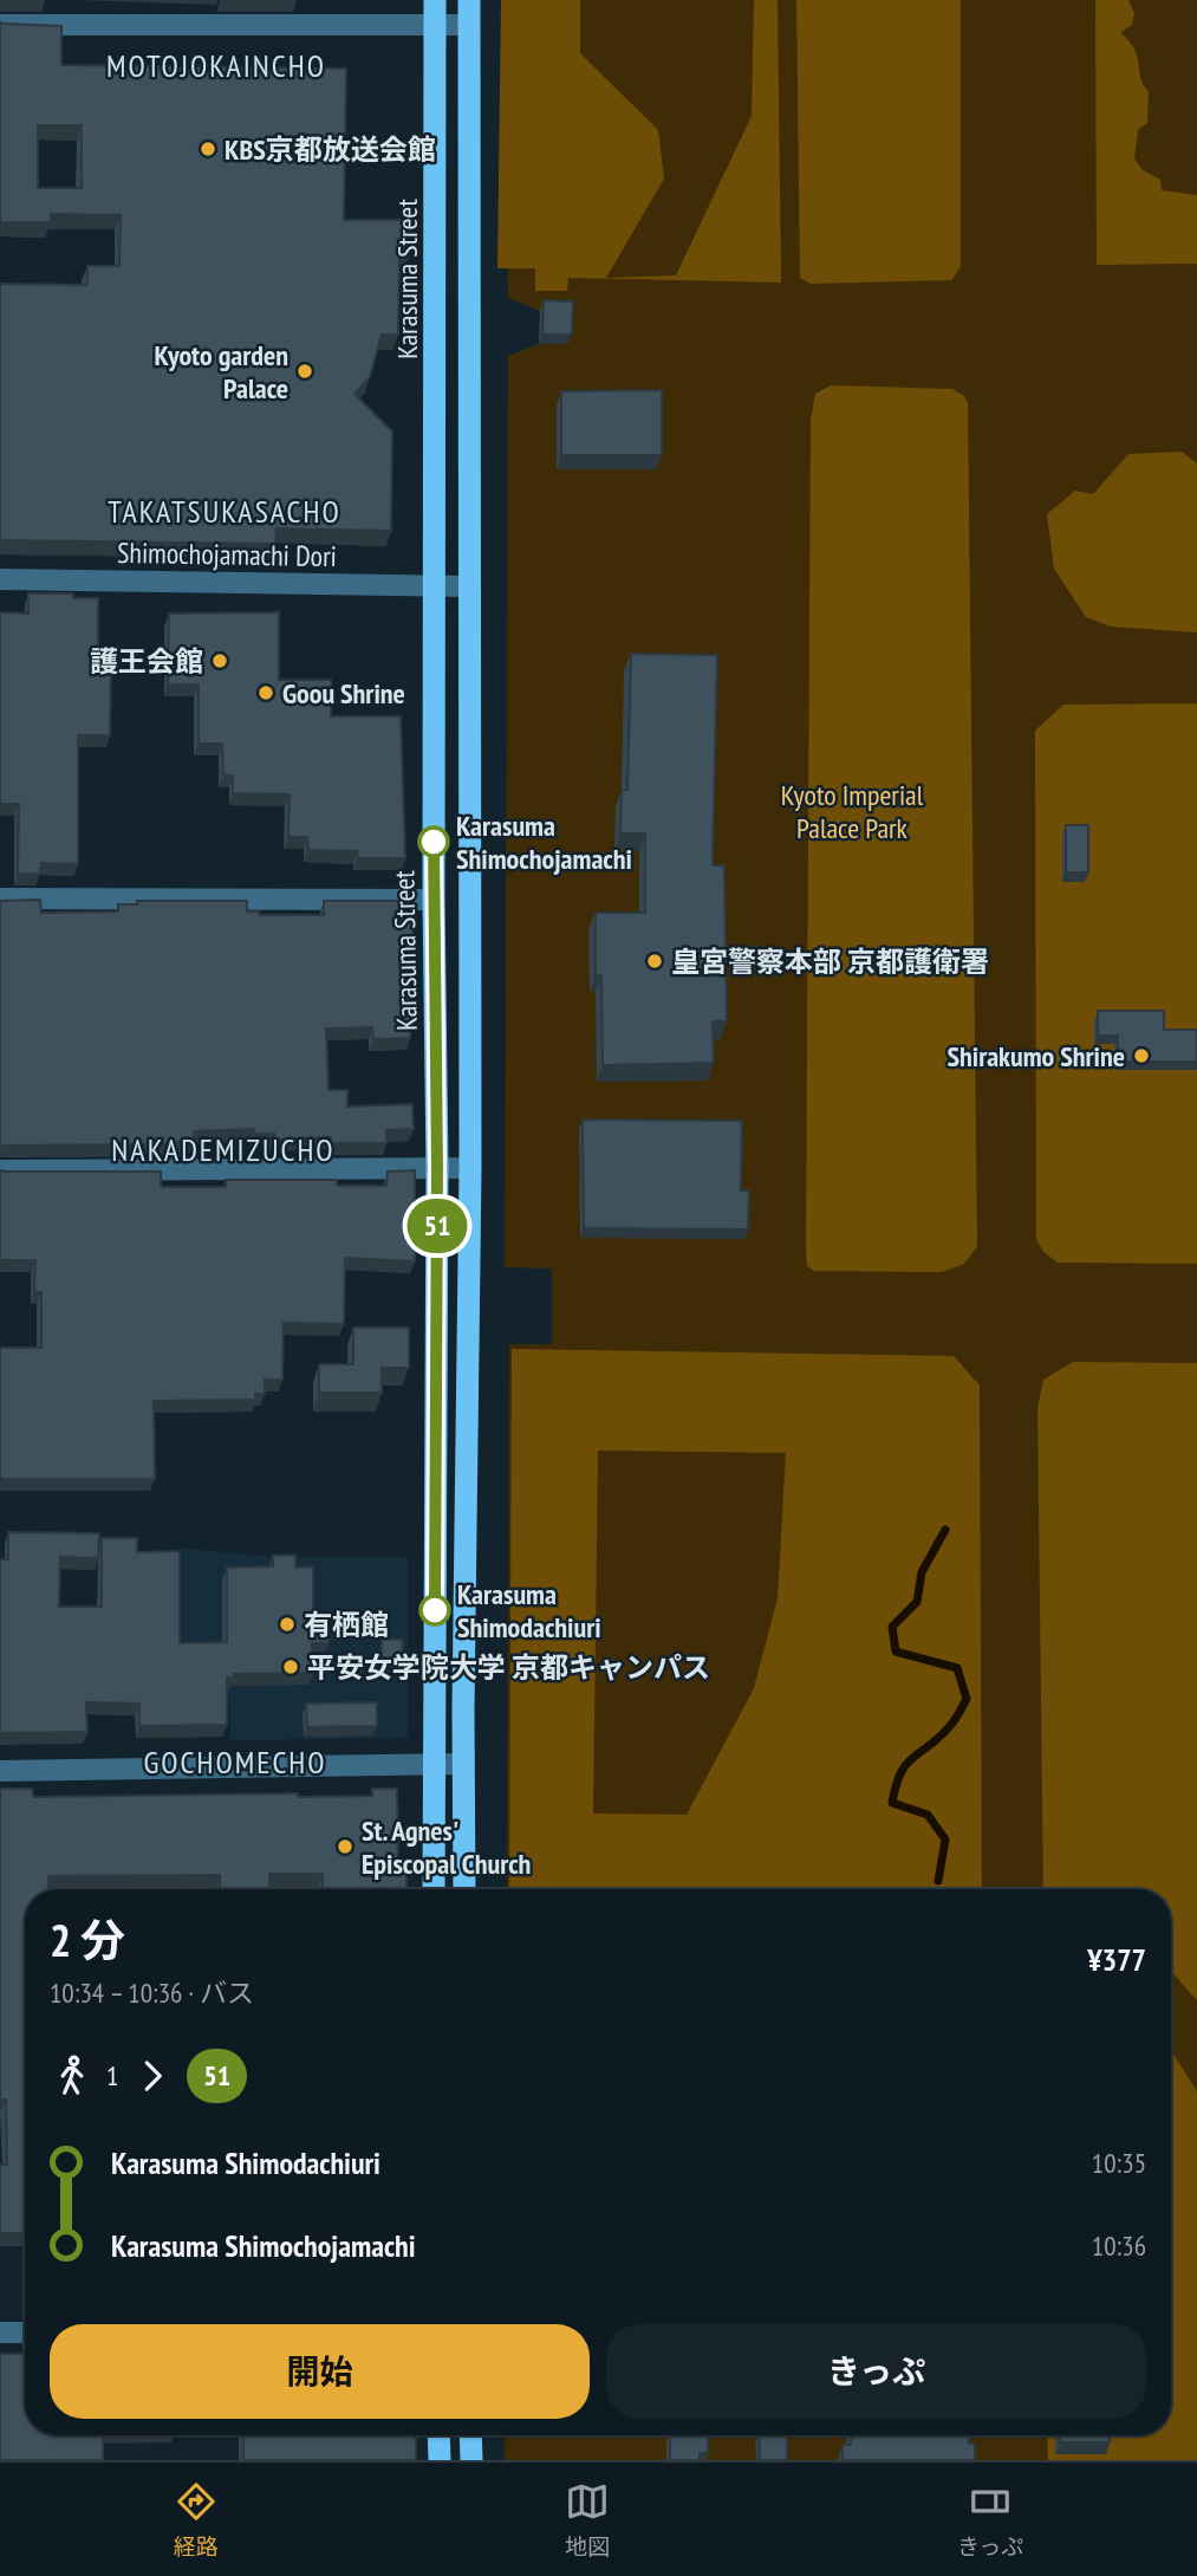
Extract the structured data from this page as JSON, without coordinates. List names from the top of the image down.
{
  "streets": {
    "highway": ["Karasuma Street"],
    "street": ["Shimochojamachi Dori"]
  },
  "crossings": [
    ["Karasuma Street", "Shimochojamachi Dori"]
  ],
  "districts": [
    "MOTOJOKAINCHO",
    "TAKATSUKASACHO",
    "NAKADEMIZUCHO",
    "GOCHOMECHO"
  ],
  "parks": ["Kyoto Imperial Palace Park"],
  "places": [
    "KBS京都放送会館",
    "Kyoto garden Palace",
    "護王会館",
    "Goou Shrine",
    "Karasuma Shimochojamachi",
    "皇宮警察本部 京都護衛署",
    "Shirakumo Shrine",
    "Karasuma Shimodachiuri",
    "有栖館",
    "平安女学院大学 京都キャンパス",
    "St. Agnes' Episcopal Church"
  ],
  "lines": ["bus line 51"],
  "page": {
    "on_map": "51",
    "heading": ["2 分", "10:34 – 10:36 · バス", "¥377"],
    "legs": ["1", "51"],
    "list": [
      {
        "name": "Karasuma Shimodachiuri",
        "value": "10:35"
      },
      {
        "name": "Karasuma Shimochojamachi",
        "value": "10:36"
      }
    ],
    "buttons": ["開始", "きっぷ"],
    "tabs": ["経路", "地図", "きっぷ"]
  }
}
